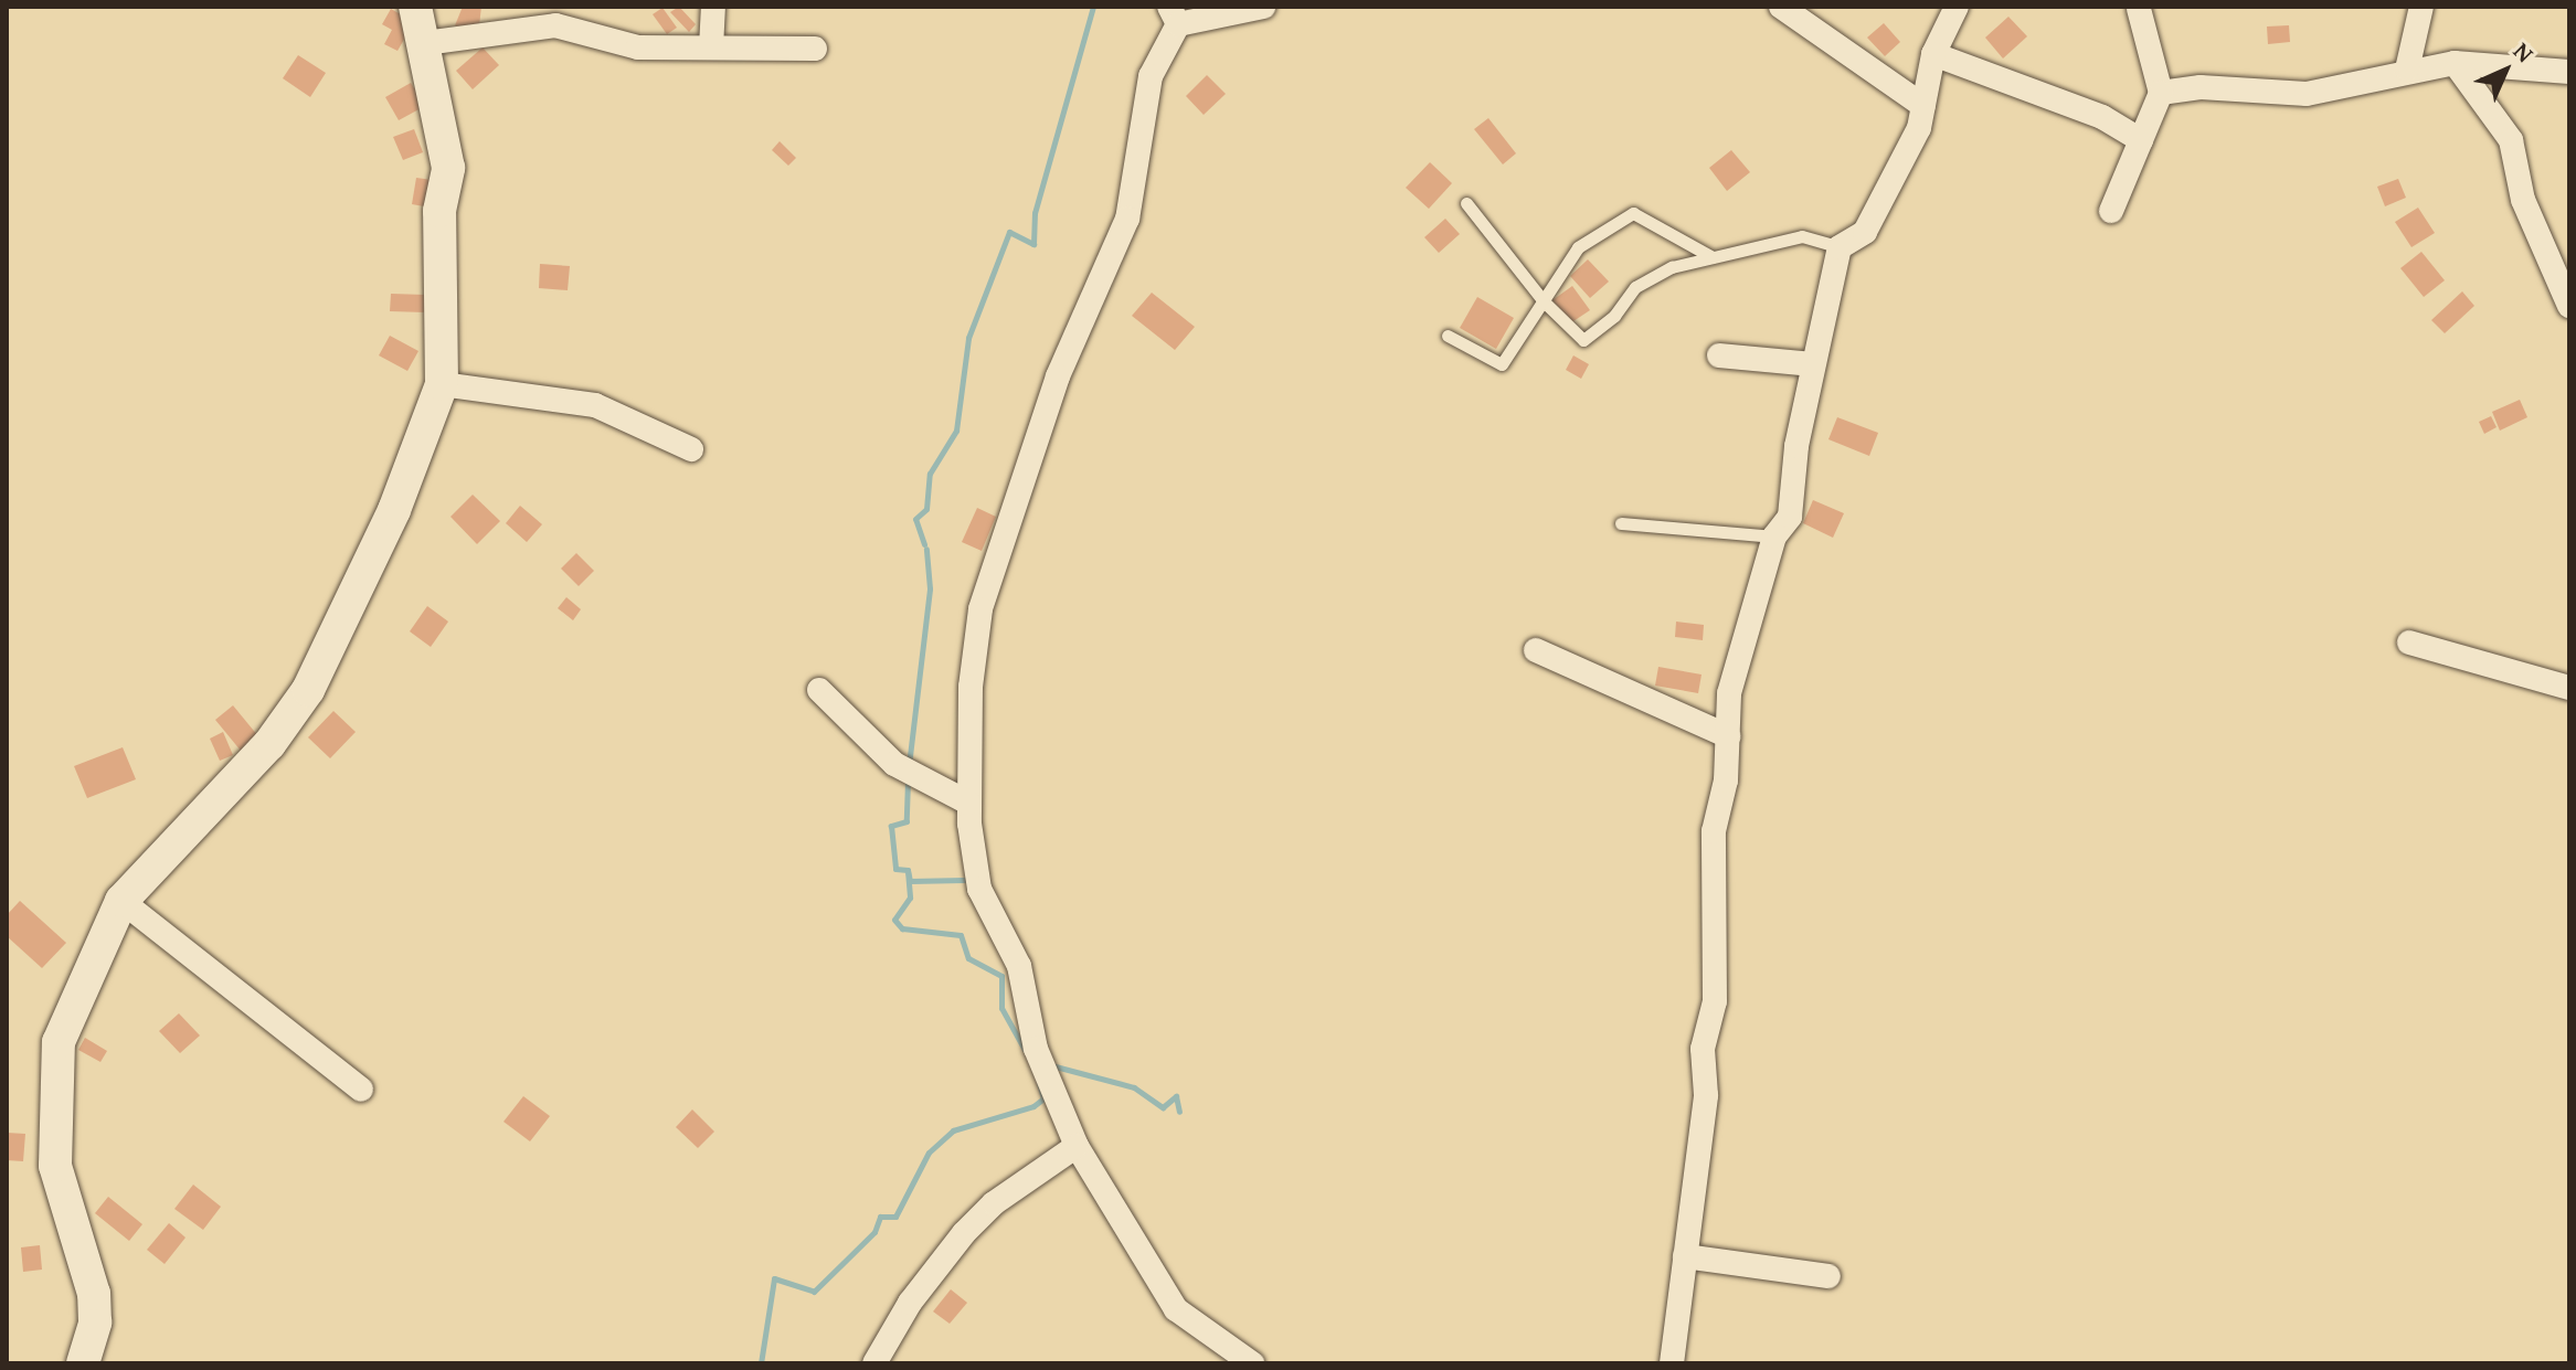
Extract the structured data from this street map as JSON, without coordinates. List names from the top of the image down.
{
  "north": "top right"
}
